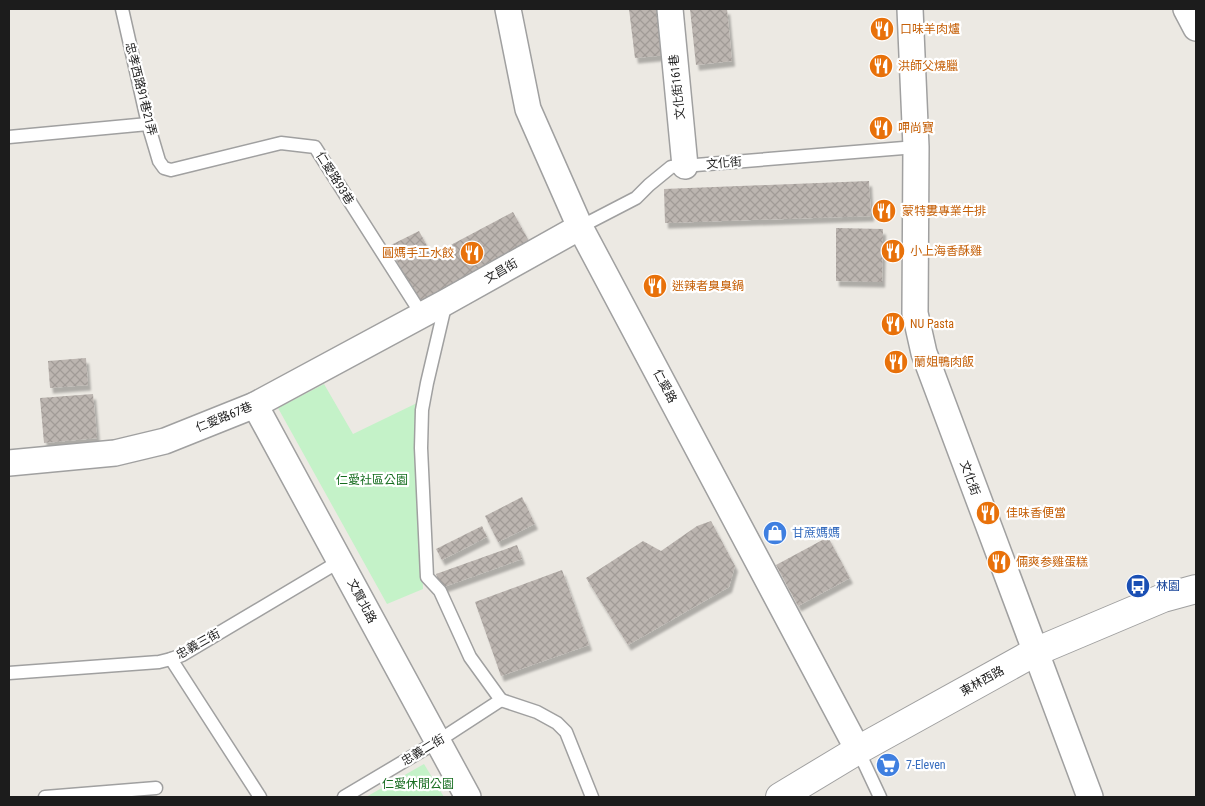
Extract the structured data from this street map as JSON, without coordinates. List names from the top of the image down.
{
  "streets": {
    "street": [
      "文化街161巷",
      "文化街",
      "文昌街",
      "仁愛路",
      "仁愛路67巷",
      "文賢北路",
      "東林西路"
    ],
    "lane": [
      "忠孝西路91巷21弄",
      "仁愛路93巷",
      "忠義三街",
      "忠義二街"
    ]
  },
  "crossings": [
    ["文化街161巷", "文化街"],
    ["忠孝西路91巷21弄", "仁愛路93巷"],
    ["文化街", "文昌街"],
    ["文化街", "仁愛路"],
    ["文化街", "東林西路"],
    ["仁愛路93巷", "文昌街"],
    ["仁愛路93巷", "仁愛路67巷"],
    ["文昌街", "仁愛路"],
    ["文昌街", "仁愛路67巷"],
    ["仁愛路", "東林西路"],
    ["仁愛路67巷", "文賢北路"],
    ["文賢北路", "忠義三街"],
    ["文賢北路", "忠義二街"]
  ],
  "parks": ["仁愛社區公園", "仁愛休閒公園"],
  "places": {
    "restaurant": [
      "口味羊肉爐",
      "洪師父燒臘",
      "呷尚寶",
      "蒙特婁專業牛排",
      "小上海香酥雞",
      "圓媽手工水餃",
      "迷辣者臭臭鍋",
      "NU Pasta",
      "蘭姐鴨肉飯",
      "佳味香便當",
      "倆爽参雞蛋糕"
    ],
    "shop": ["甘蔗媽媽"],
    "bus stop": ["林園"],
    "supermarket": ["7-Eleven"]
  }
}
